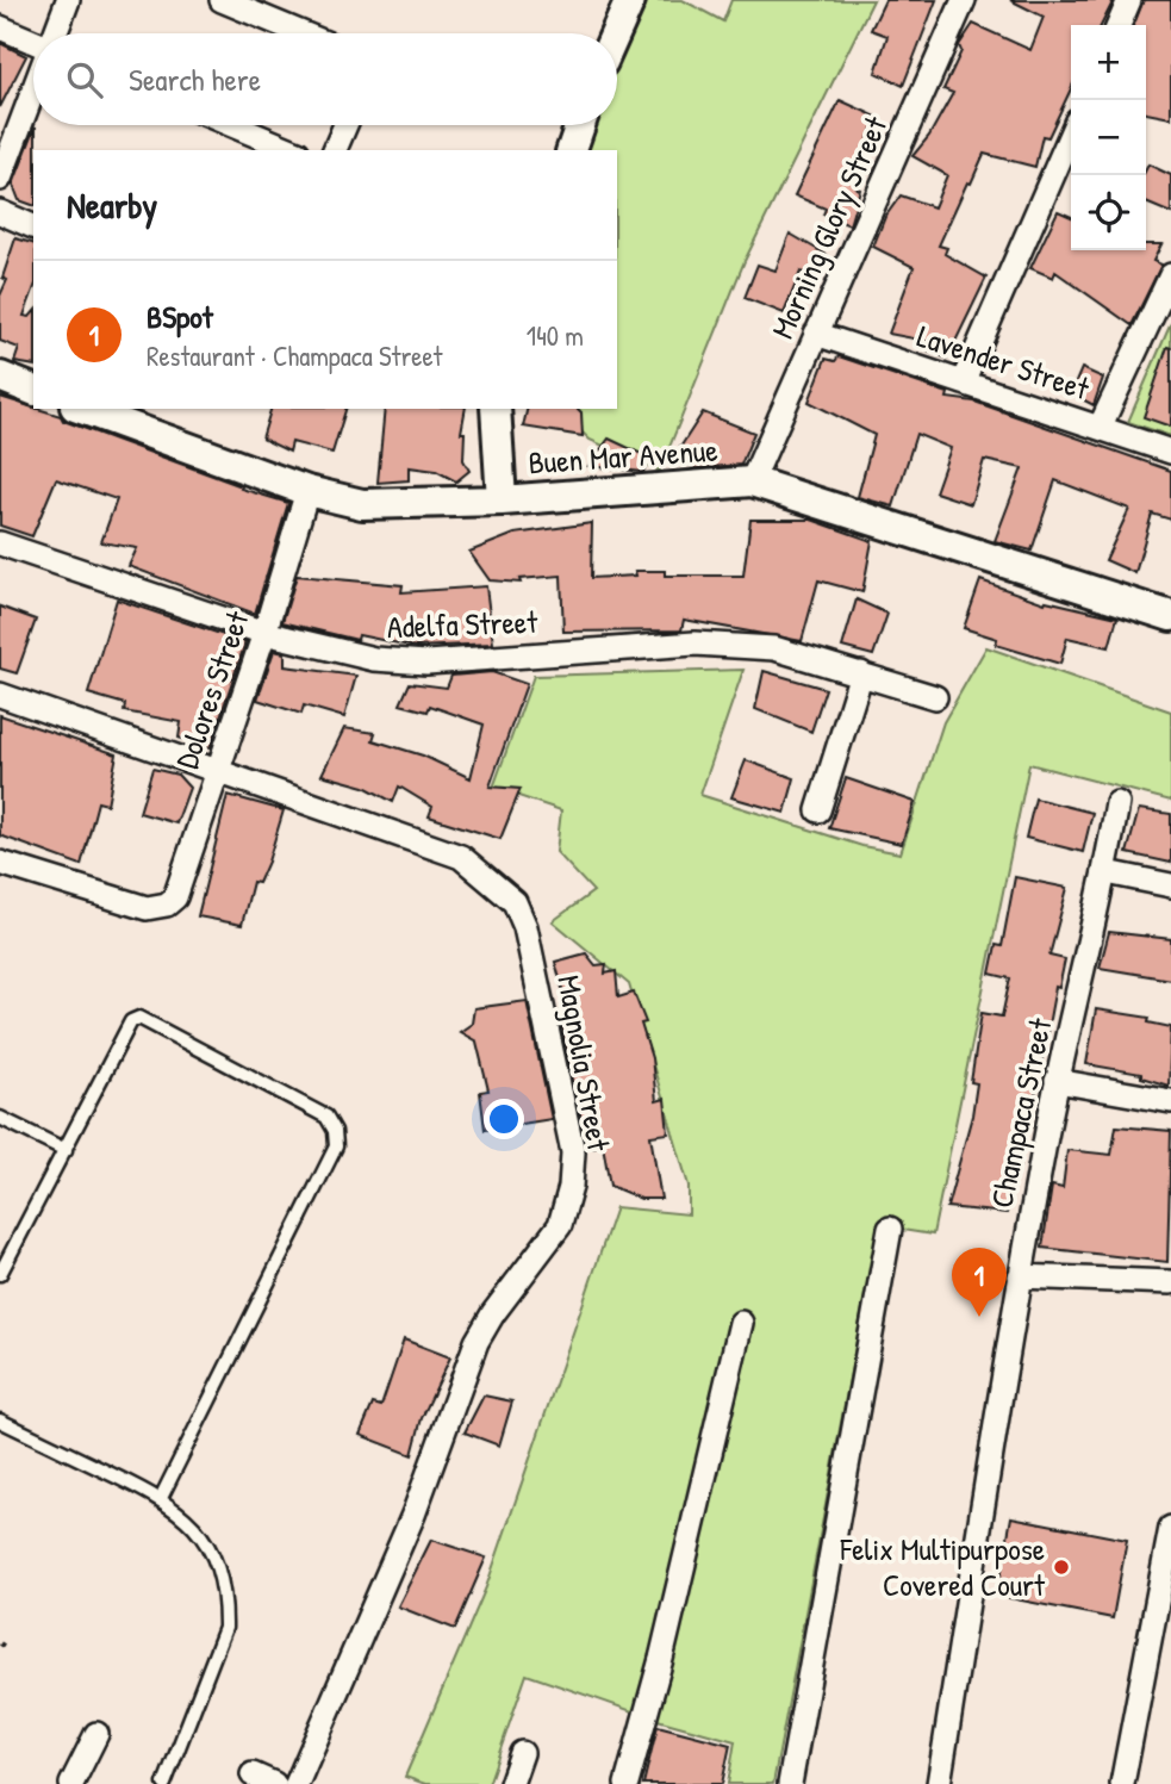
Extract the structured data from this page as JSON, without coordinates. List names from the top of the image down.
{
  "streets": {
    "street": [
      "Morning Glory Street",
      "Lavender Street",
      "Buen Mar Avenue",
      "Adelfa Street",
      "Dolores Street",
      "Magnolia Street",
      "Champaca Street"
    ]
  },
  "crossings": [
    ["Morning Glory Street", "Lavender Street"],
    ["Morning Glory Street", "Buen Mar Avenue"],
    ["Buen Mar Avenue", "Dolores Street"],
    ["Adelfa Street", "Dolores Street"],
    ["Dolores Street", "Magnolia Street"]
  ],
  "places": ["Felix Multipurpose Covered Court"],
  "page": {
    "map_buttons": ["+", "−"],
    "search": "Search here",
    "heading": "Nearby",
    "list": [
      {
        "mark": "1",
        "name": "BSpot",
        "note": "Restaurant · Champaca Street",
        "value": "140 m"
      }
    ],
    "pins": "1"
  }
}
